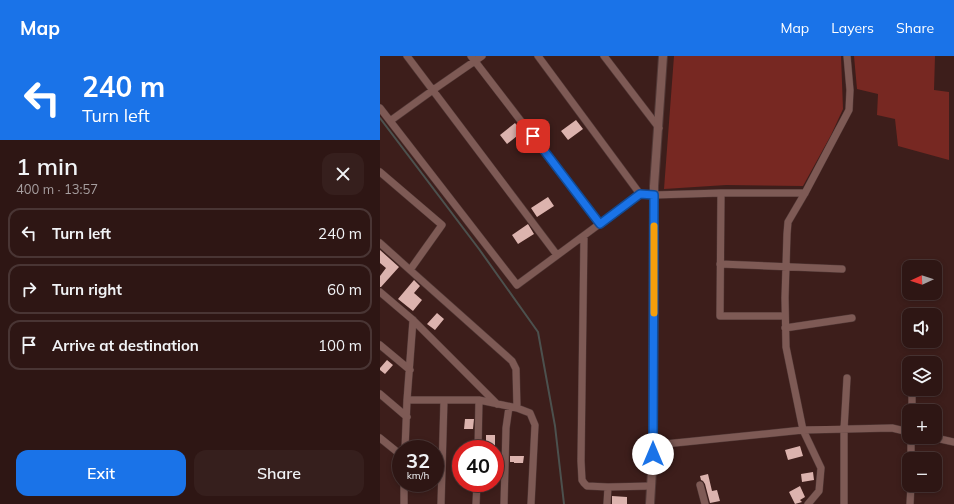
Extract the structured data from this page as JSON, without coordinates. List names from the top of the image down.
{
  "north": "left",
  "page": {
    "header": "Map",
    "nav": ["Map", "Layers", "Share"],
    "turn": ["240 m", "Turn left"],
    "heading": ["1 min", "400 m · 13:57"],
    "list": [
      {
        "name": "Turn left",
        "value": "240 m"
      },
      {
        "name": "Turn right",
        "value": "60 m"
      },
      {
        "name": "Arrive at destination",
        "value": "100 m"
      }
    ],
    "map_buttons": ["+", "−"],
    "speed": "32 km/h",
    "limit": "40",
    "buttons": ["Exit", "Share"]
  }
}
